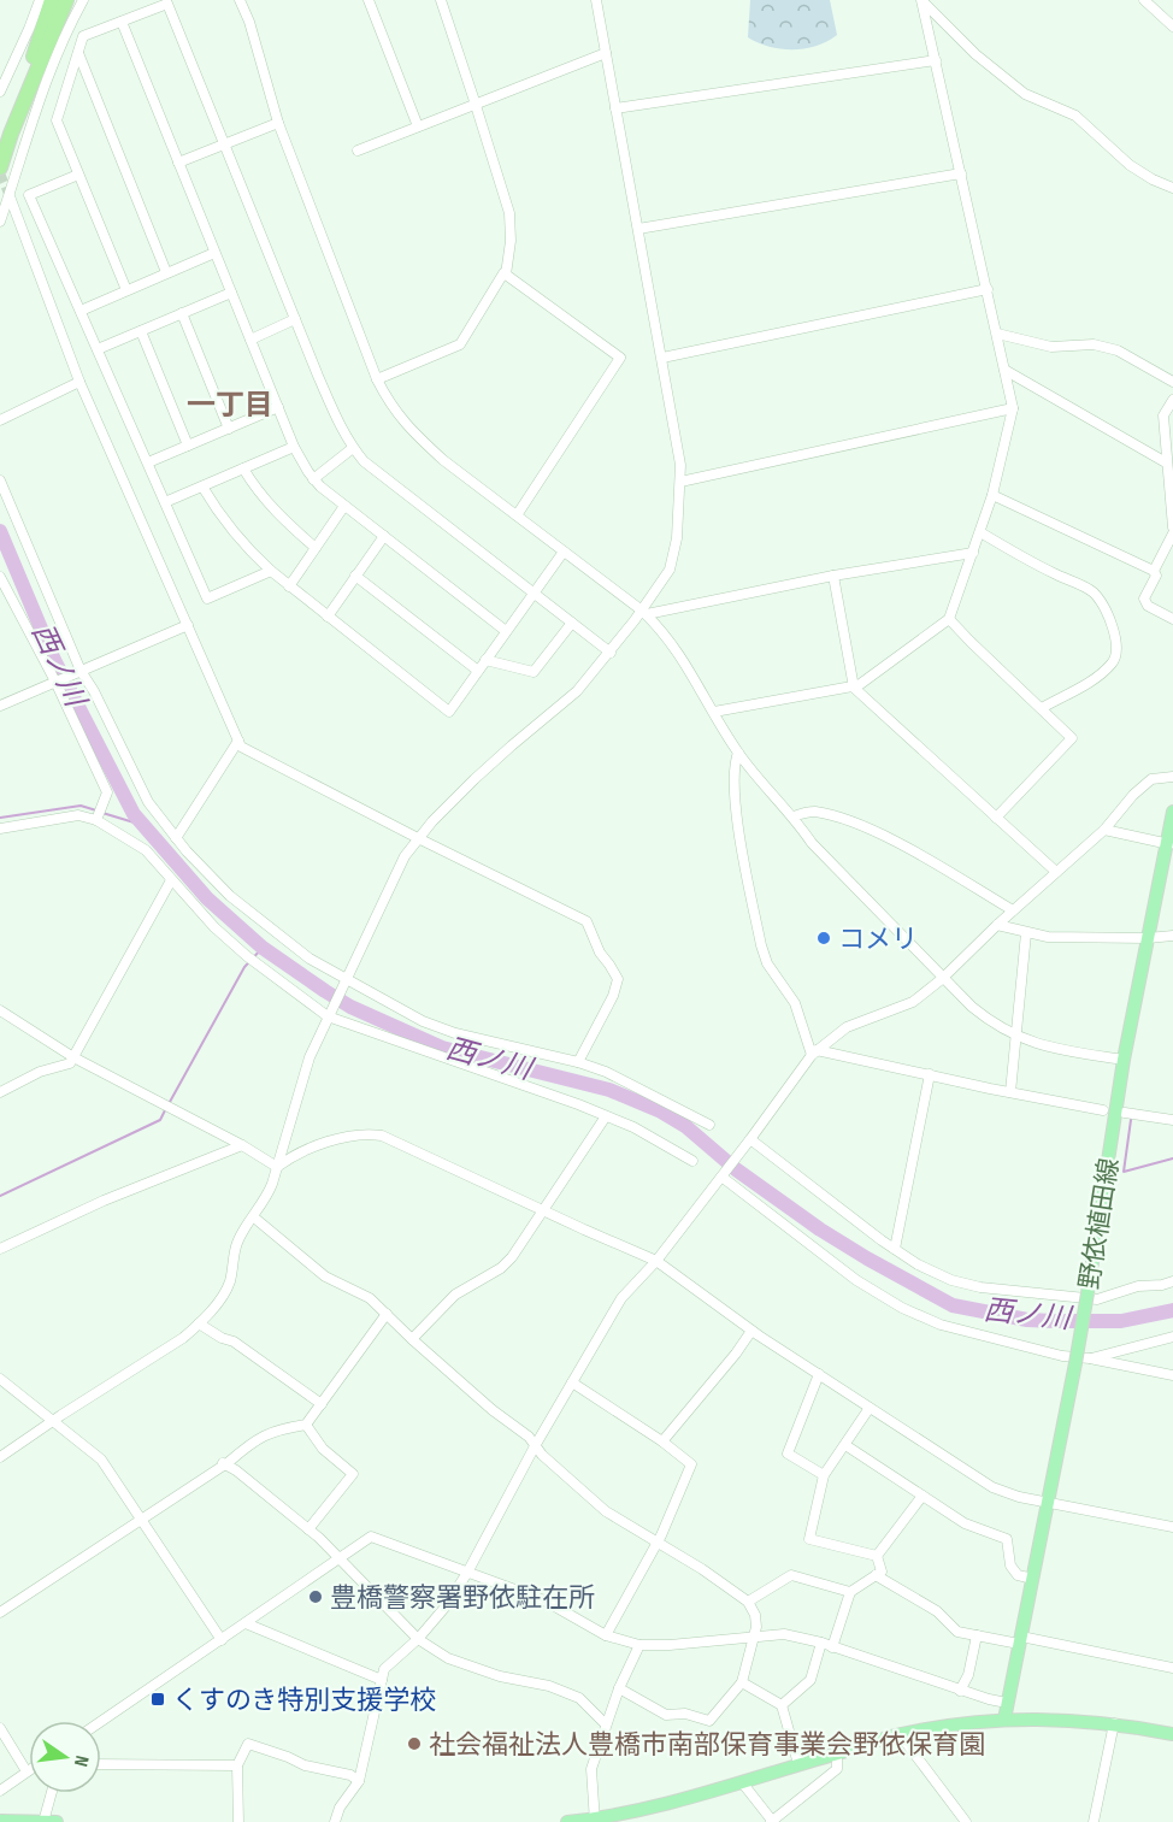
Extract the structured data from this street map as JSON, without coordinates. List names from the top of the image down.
{
  "streets": {
    "main road": ["野依植田線"]
  },
  "districts": ["一丁目"],
  "water": ["西ノ川"],
  "places": {
    "other": ["コメリ", "豊橋警察署野依駐在所", "社会福祉法人豊橋市南部保育事業会野依保育園"],
    "transit": ["くすのき特別支援学校"]
  },
  "north": "right"
}
